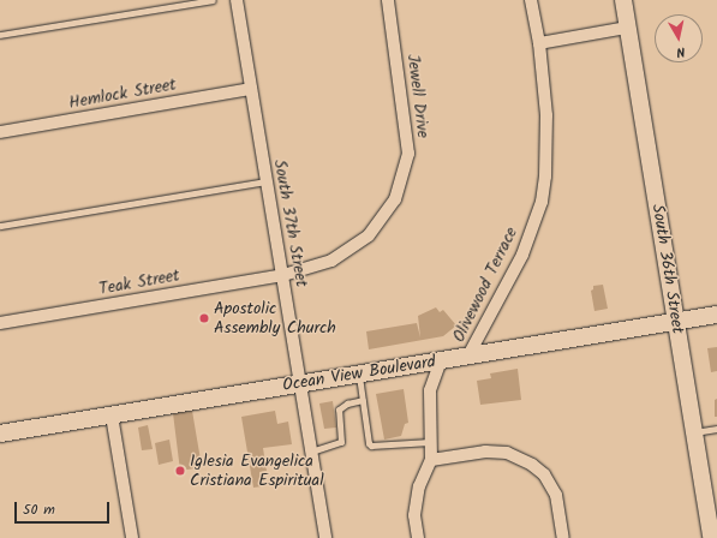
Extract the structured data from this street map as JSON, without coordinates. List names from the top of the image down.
{
  "streets": {
    "main road": ["South 36th Street", "Ocean View Boulevard"],
    "street": [
      "Hemlock Street",
      "Jewell Drive",
      "South 37th Street",
      "Teak Street",
      "Olivewood Terrace"
    ]
  },
  "crossings": [
    ["Hemlock Street", "South 37th Street"],
    ["Jewell Drive", "South 37th Street"],
    ["Jewell Drive", "Teak Street"],
    ["South 37th Street", "Teak Street"],
    ["South 37th Street", "Ocean View Boulevard"],
    ["South 36th Street", "Ocean View Boulevard"],
    ["Olivewood Terrace", "Ocean View Boulevard"]
  ],
  "places": ["Apostolic Assembly Church", "Iglesia Evangelica Cristiana Espiritual"],
  "scale_bar": "50 m",
  "north": "bottom"
}
